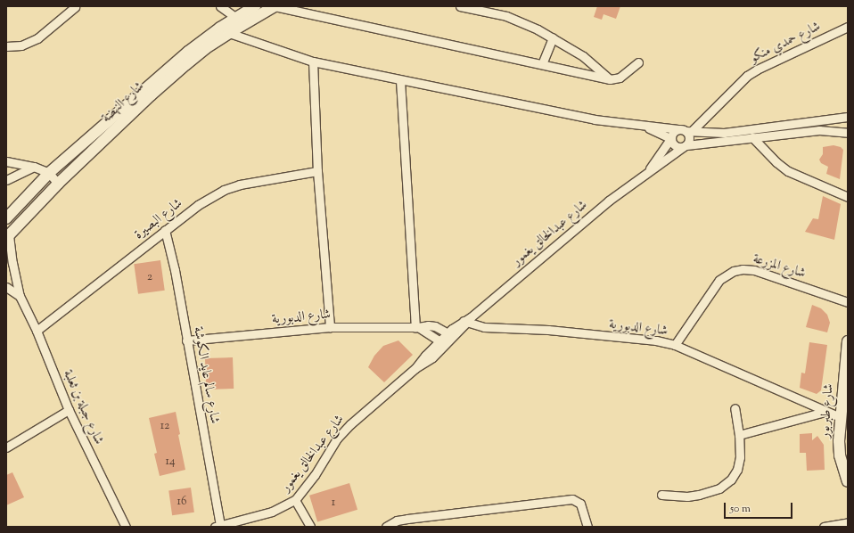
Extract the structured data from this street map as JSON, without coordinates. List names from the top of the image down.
{
  "streets": {
    "street": [
      "شارع حمدي منكو",
      "شارع النهضة",
      "شارع البصيرة",
      "شارع عبدالخالق يغمور",
      "شارع المزرعة",
      "شارع الدبورية",
      "شارع سالم عايد الكوشة",
      "شارع جبلة بن ثعلبة",
      "شارع طبربور"
    ]
  },
  "crossings": [
    ["شارع حمدي منكو", "شارع عبدالخالق يغمور"],
    ["شارع النهضة", "شارع جبلة بن ثعلبة"],
    ["شارع البصيرة", "شارع سالم عايد الكوشة"],
    ["شارع البصيرة", "شارع جبلة بن ثعلبة"],
    ["شارع عبدالخالق يغمور", "شارع الدبورية"],
    ["شارع عبدالخالق يغمور", "شارع سالم عايد الكوشة"],
    ["شارع المزرعة", "شارع الدبورية"],
    ["شارع الدبورية", "شارع سالم عايد الكوشة"],
    ["شارع الدبورية", "شارع طبربور"]
  ],
  "house_numbers": [
    "2",
    "12",
    "14",
    "16",
    "1"
  ],
  "scale_bar": "50 m"
}
